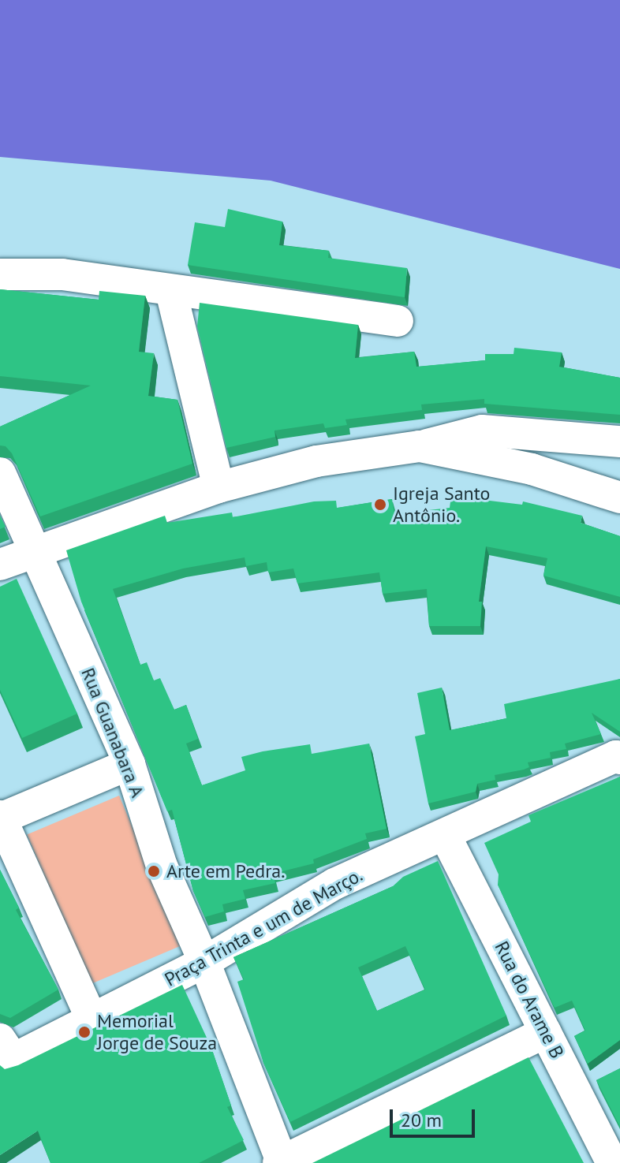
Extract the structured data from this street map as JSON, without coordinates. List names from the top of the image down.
{
  "streets": {
    "street": ["Rua Guanabara A", "Praça Trinta e um de Março.", "Rua do Arame B"]
  },
  "crossings": [
    ["Rua Guanabara A", "Praça Trinta e um de Março."],
    ["Praça Trinta e um de Março.", "Rua do Arame B"]
  ],
  "places": ["Igreja Santo Antônio.", "Arte em Pedra.", "Memorial Jorge de Souza"],
  "scale_bar": "20 m"
}
